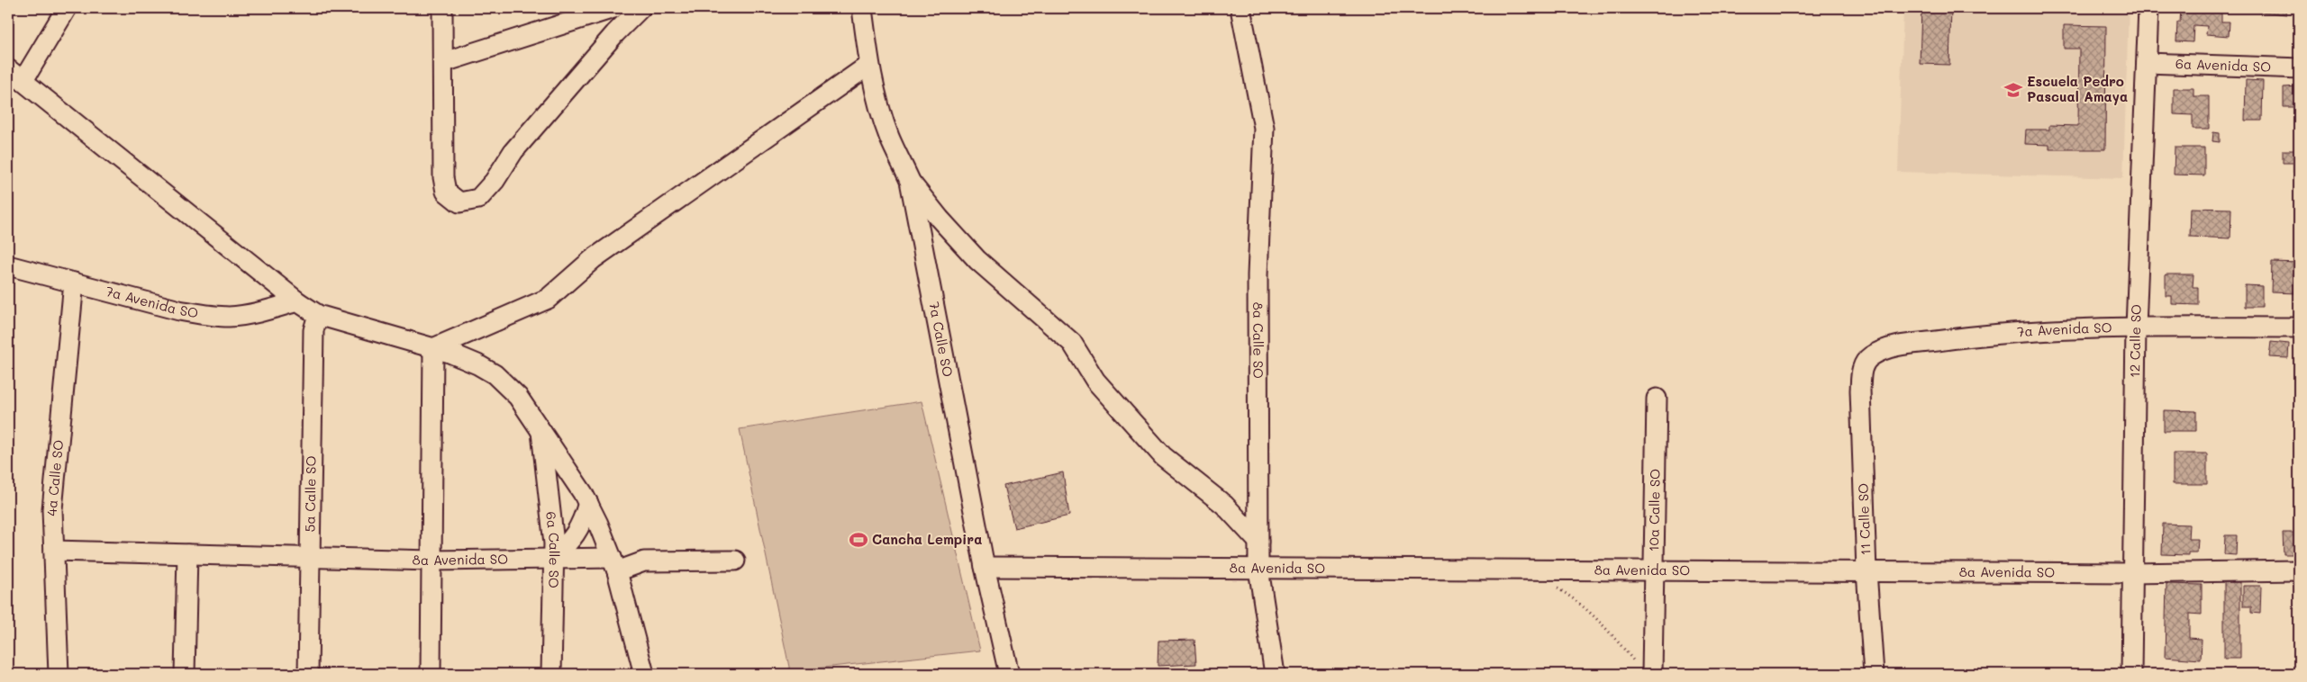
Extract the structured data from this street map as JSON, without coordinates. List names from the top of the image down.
{
  "streets": {
    "street": [
      "6a Avenida SO",
      "7a Avenida SO",
      "7a Calle SO",
      "8a Calle SO",
      "12 Calle SO",
      "4a Calle SO",
      "5a Calle SO",
      "10a Calle SO",
      "11 Calle SO",
      "6a Calle SO",
      "8a Avenida SO"
    ]
  },
  "crossings": [
    ["6a Avenida SO", "12 Calle SO"],
    ["7a Avenida SO", "12 Calle SO"],
    ["7a Avenida SO", "4a Calle SO"],
    ["7a Avenida SO", "11 Calle SO"],
    ["7a Calle SO", "8a Avenida SO"],
    ["8a Calle SO", "8a Avenida SO"],
    ["12 Calle SO", "8a Avenida SO"],
    ["4a Calle SO", "8a Avenida SO"],
    ["5a Calle SO", "8a Avenida SO"],
    ["10a Calle SO", "8a Avenida SO"],
    ["11 Calle SO", "8a Avenida SO"],
    ["6a Calle SO", "8a Avenida SO"]
  ],
  "places": {
    "school or university": ["Escuela Pedro Pascual Amaya"],
    "sports": ["Cancha Lempira"]
  }
}
